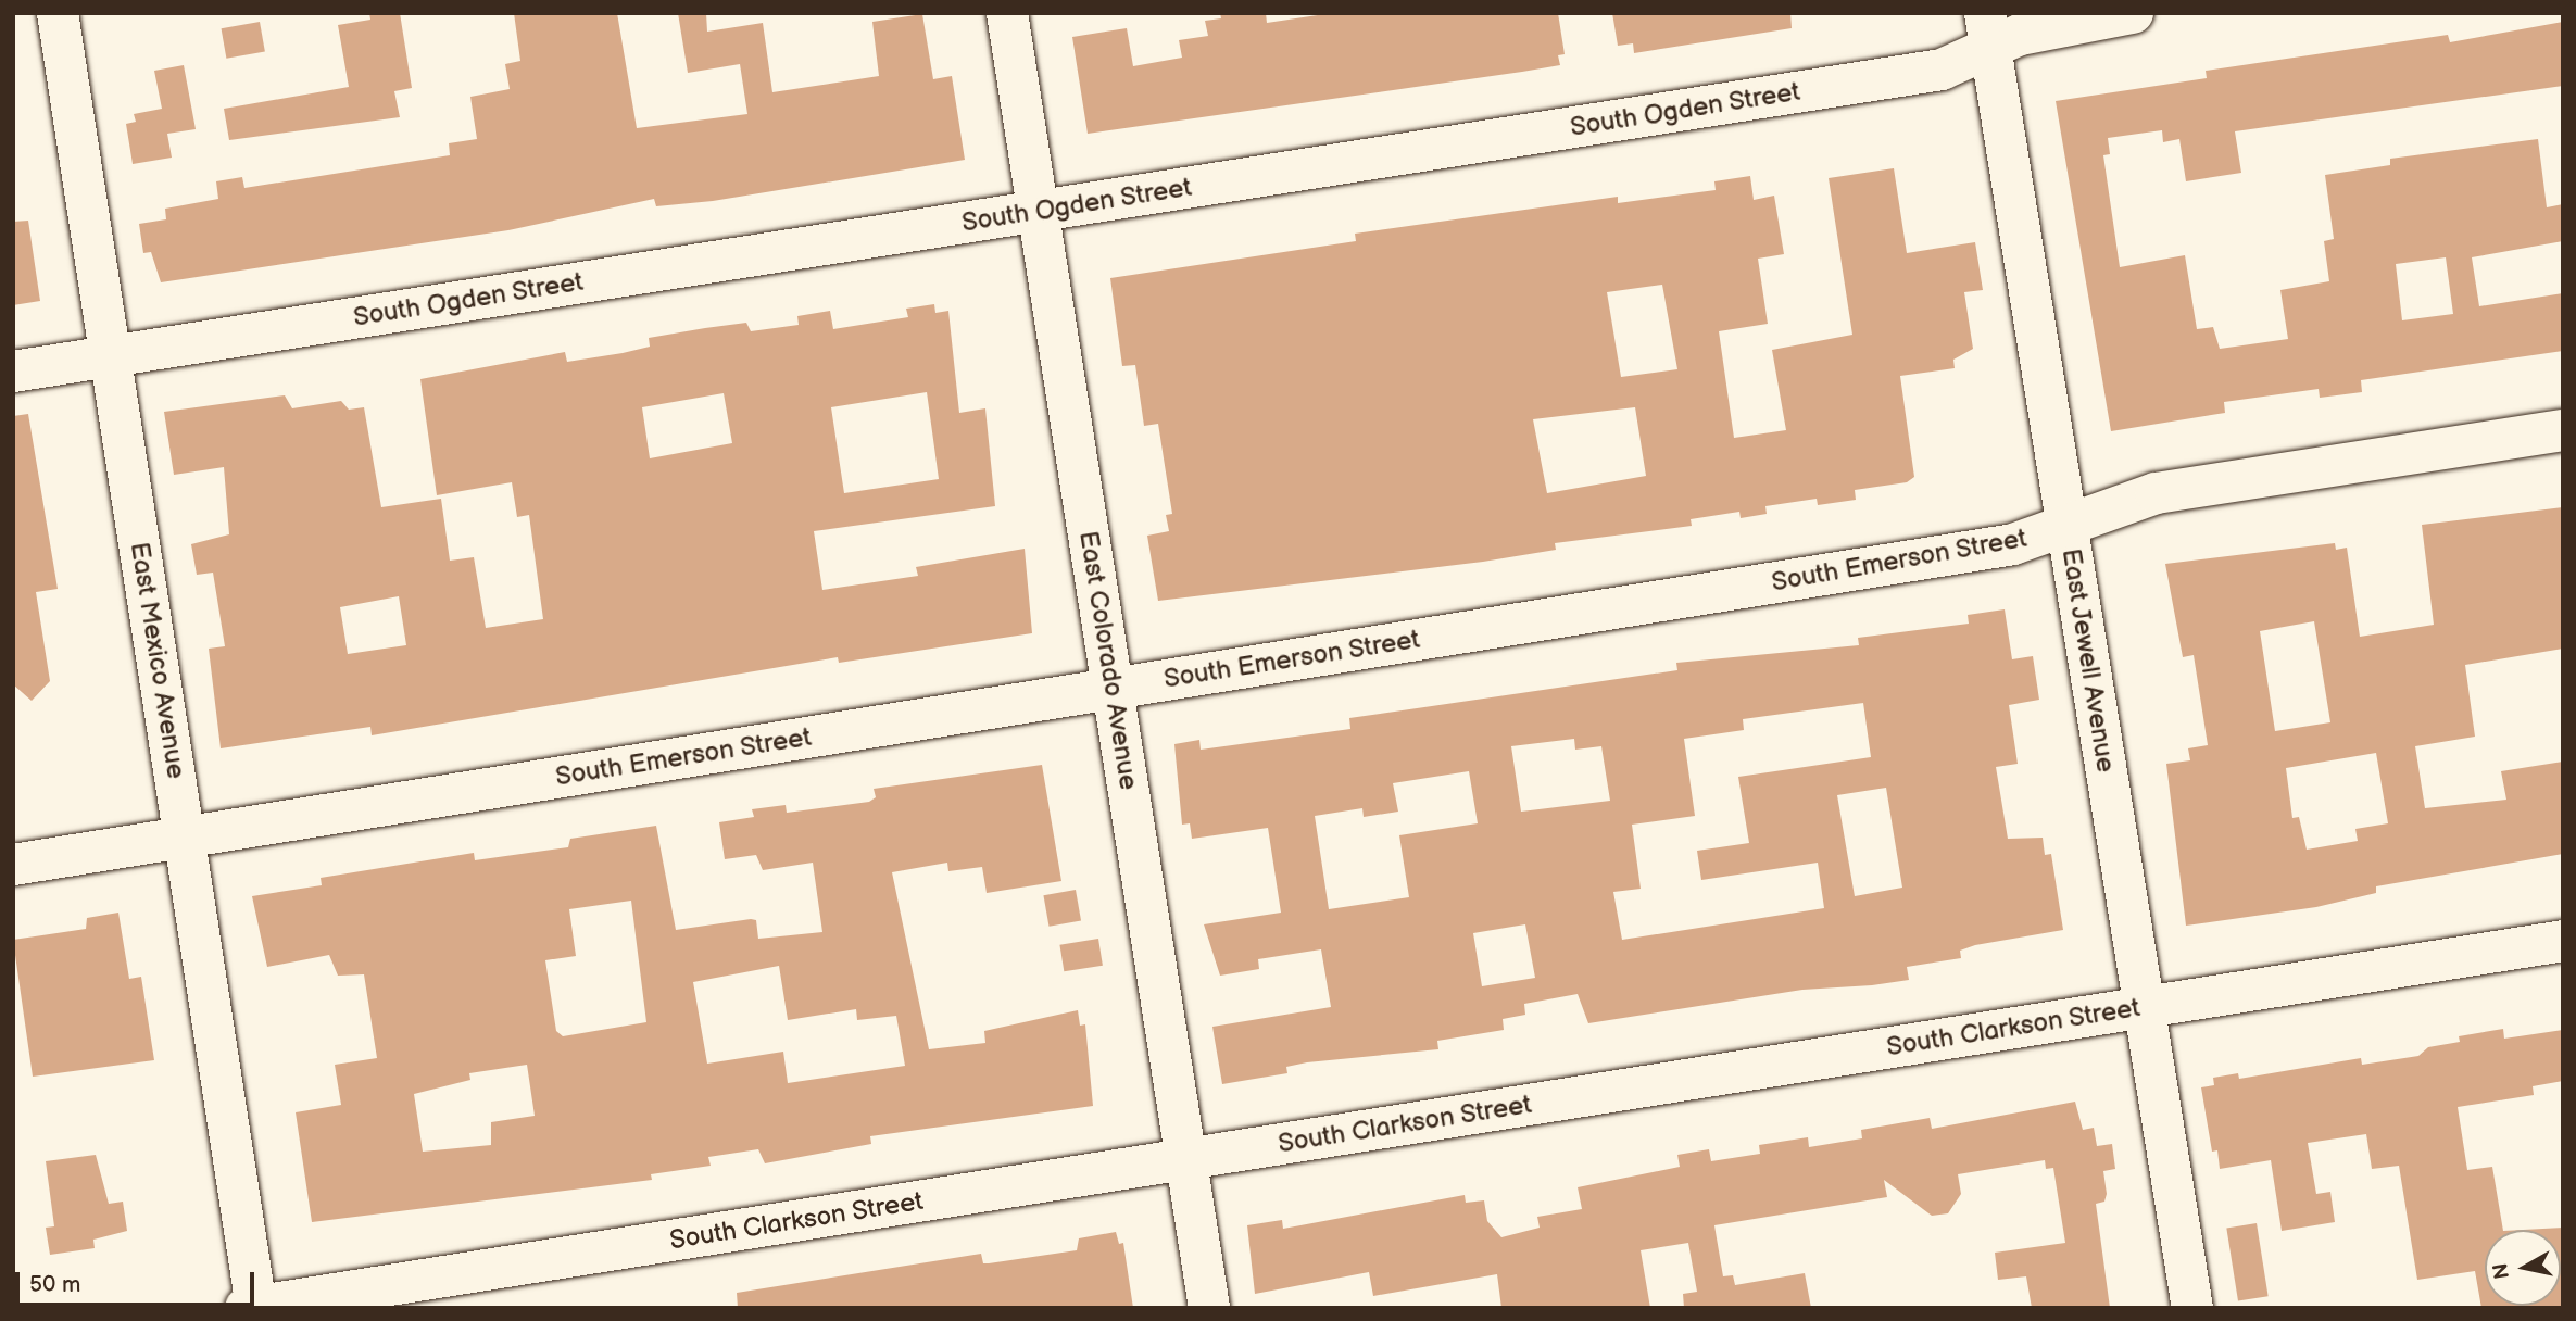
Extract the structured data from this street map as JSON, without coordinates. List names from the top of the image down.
{
  "streets": {
    "street": [
      "South Ogden Street",
      "South Emerson Street",
      "East Mexico Avenue",
      "East Colorado Avenue",
      "East Jewell Avenue",
      "South Clarkson Street"
    ]
  },
  "crossings": [
    ["South Ogden Street", "East Mexico Avenue"],
    ["South Ogden Street", "East Colorado Avenue"],
    ["South Ogden Street", "East Jewell Avenue"],
    ["South Emerson Street", "East Mexico Avenue"],
    ["South Emerson Street", "East Colorado Avenue"],
    ["South Emerson Street", "East Jewell Avenue"],
    ["East Mexico Avenue", "South Clarkson Street"],
    ["East Colorado Avenue", "South Clarkson Street"],
    ["East Jewell Avenue", "South Clarkson Street"]
  ],
  "scale_bar": "50 m",
  "north": "left"
}
